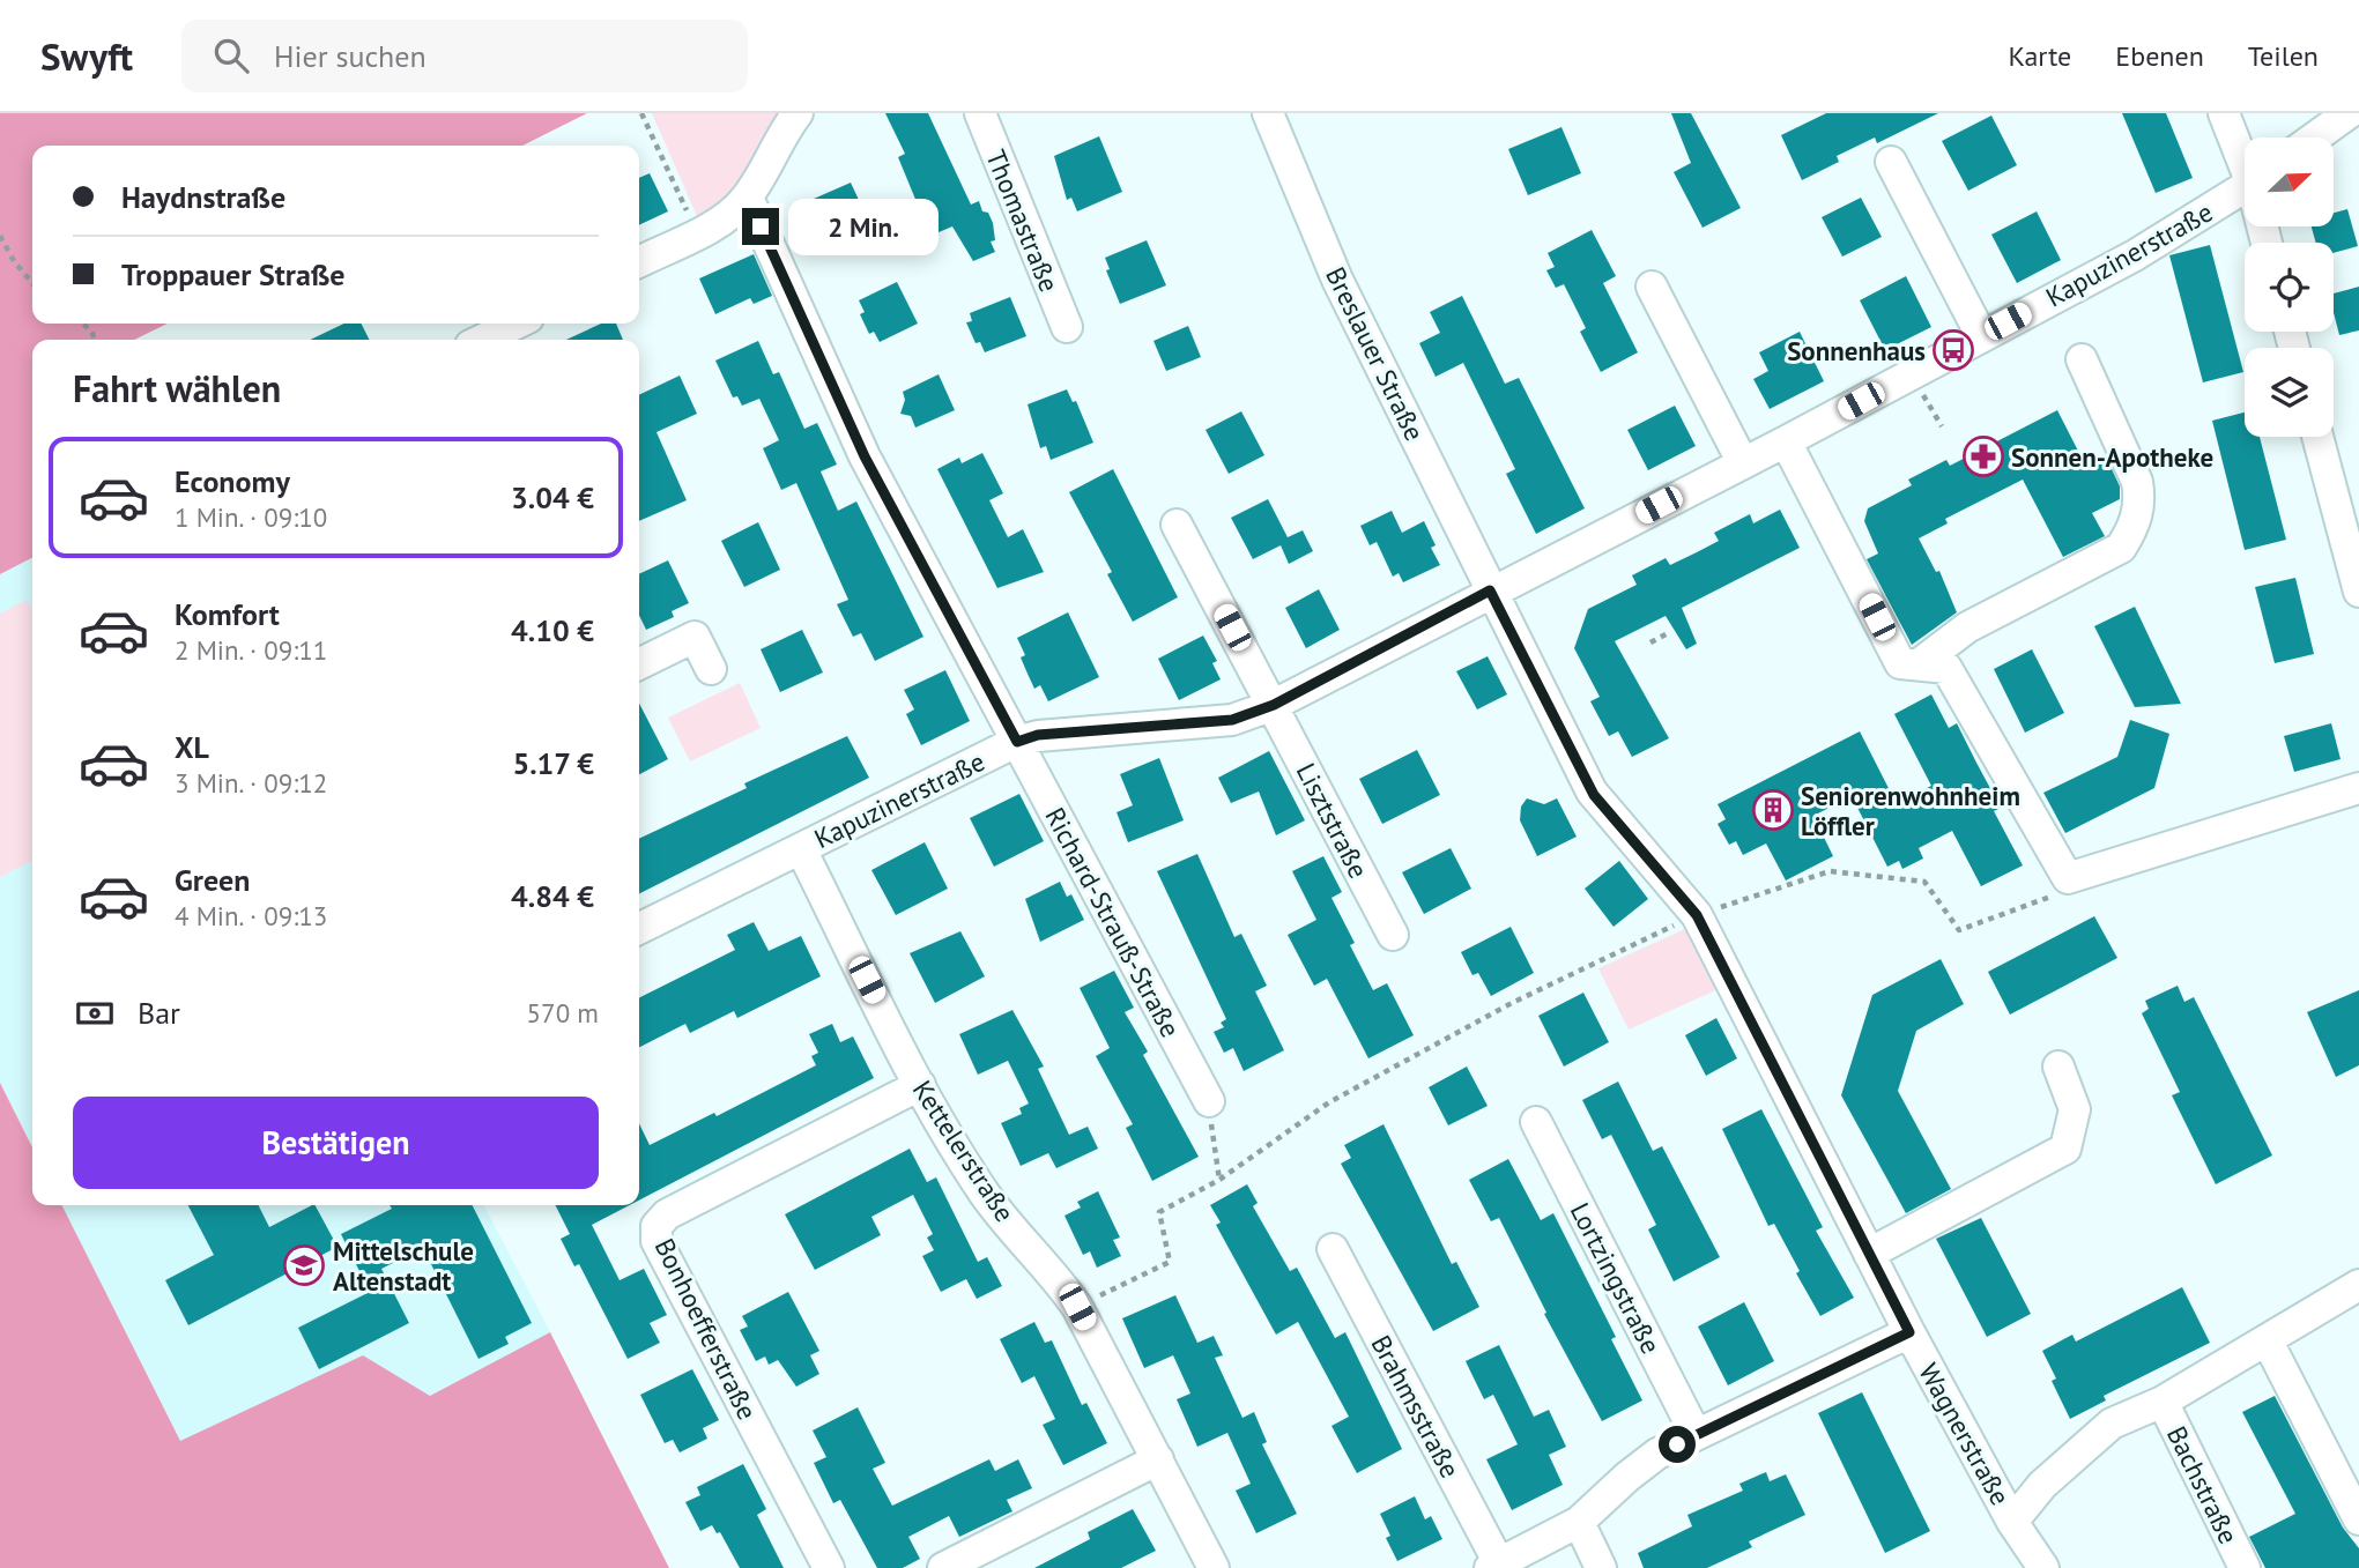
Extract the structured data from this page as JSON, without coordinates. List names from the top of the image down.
{
  "streets": {
    "street": [
      "Thomastraße",
      "Kapuzinerstraße",
      "Breslauer Straße",
      "Lisztstraße",
      "Richard-Strauß-Straße",
      "Kettelerstraße",
      "Lortzingstraße",
      "Bonhoefferstraße",
      "Brahmsstraße",
      "Wagnerstraße",
      "Bachstraße"
    ]
  },
  "crossings": [
    ["Kapuzinerstraße", "Breslauer Straße"],
    ["Kapuzinerstraße", "Lisztstraße"],
    ["Kapuzinerstraße", "Richard-Strauß-Straße"],
    ["Kapuzinerstraße", "Kettelerstraße"],
    ["Kapuzinerstraße", "Wagnerstraße"],
    ["Breslauer Straße", "Wagnerstraße"],
    ["Kettelerstraße", "Bonhoefferstraße"],
    ["Wagnerstraße", "Bachstraße"]
  ],
  "places": {
    "bus stop": ["Sonnenhaus"],
    "pharmacy": ["Sonnen-Apotheke"],
    "building": ["Seniorenwohnheim Löffler"],
    "school or university": ["Mittelschule Altenstadt"]
  },
  "north": "top right",
  "page": {
    "header": "Swyft",
    "search": "Hier suchen",
    "nav": ["Karte", "Ebenen", "Teilen"],
    "banner": ["Haydnstraße", "Troppauer Straße"],
    "bubble": "2 Min.",
    "heading": "Fahrt wählen",
    "list": [
      {
        "name": "Economy",
        "note": "1 Min. · 09:10",
        "value": "3.04 €"
      },
      {
        "name": "Komfort",
        "note": "2 Min. · 09:11",
        "value": "4.10 €"
      },
      {
        "name": "XL",
        "note": "3 Min. · 09:12",
        "value": "5.17 €"
      },
      {
        "name": "Green",
        "note": "4 Min. · 09:13",
        "value": "4.84 €"
      }
    ],
    "pay": ["Bar", "570 m"],
    "buttons": "Bestätigen"
  }
}
